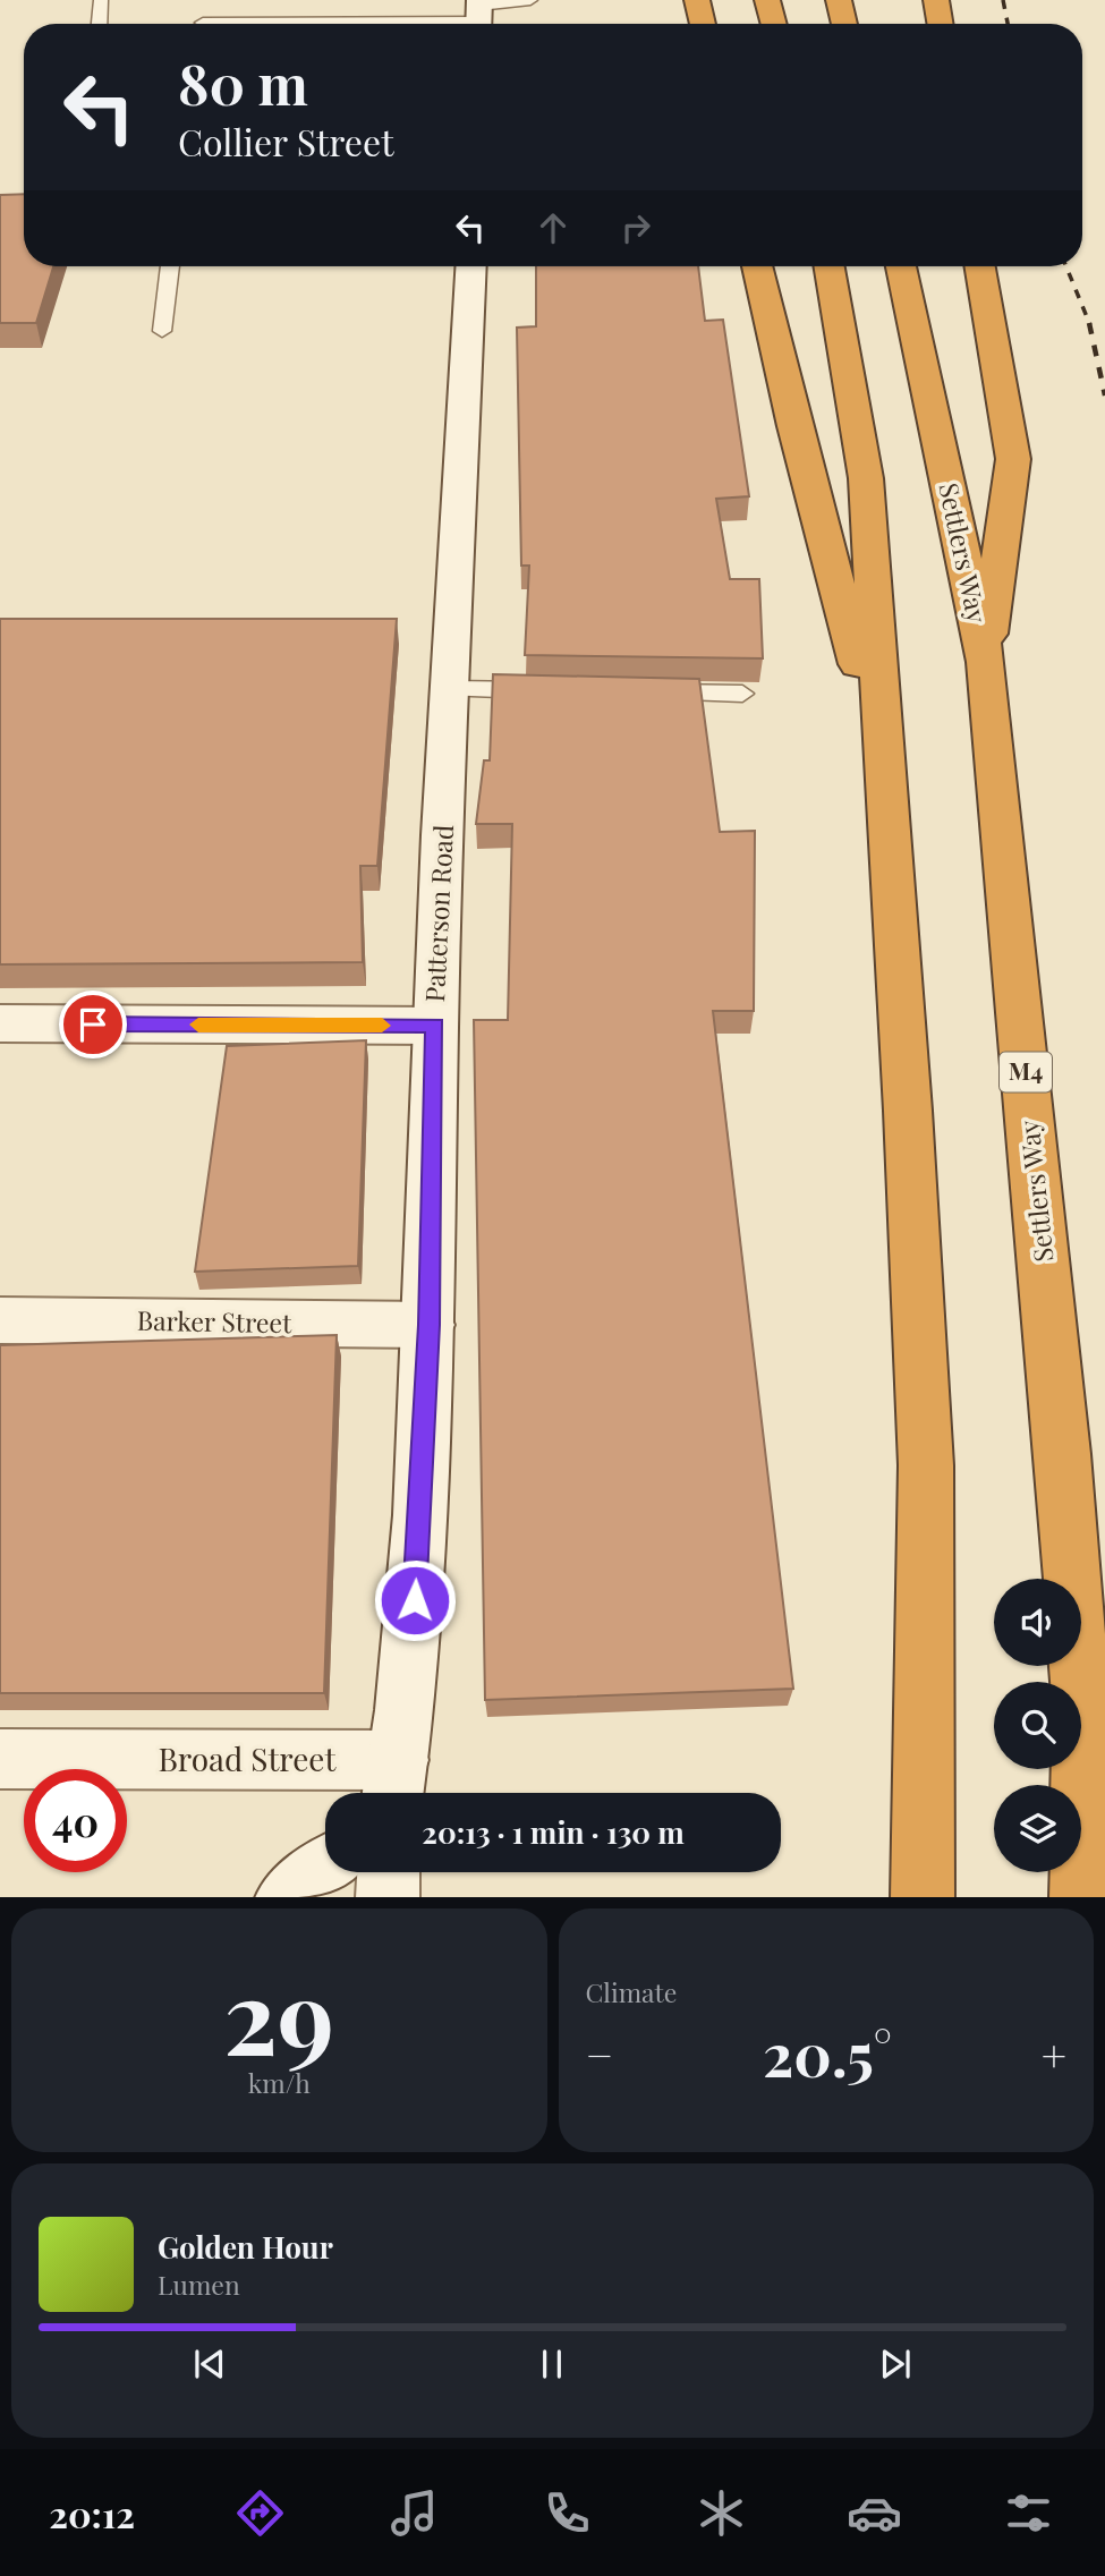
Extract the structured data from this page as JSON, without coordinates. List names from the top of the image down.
{
  "streets": {
    "highway": ["Settlers Way", "M4"],
    "street": ["Patterson Road", "Barker Street", "Broad Street"]
  },
  "crossings": [
    ["Patterson Road", "Barker Street"],
    ["Patterson Road", "Broad Street"]
  ],
  "page": {
    "turn": ["80 m", "Collier Street"],
    "limit": "40",
    "trip": "20:13 · 1 min · 130 m",
    "tile": [
      ["29", "km/h"],
      "Climate"
    ],
    "heat": ["−", "20.5°", "+"],
    "song": ["Golden Hour", "Lumen"],
    "tabs": "20:12"
  }
}
